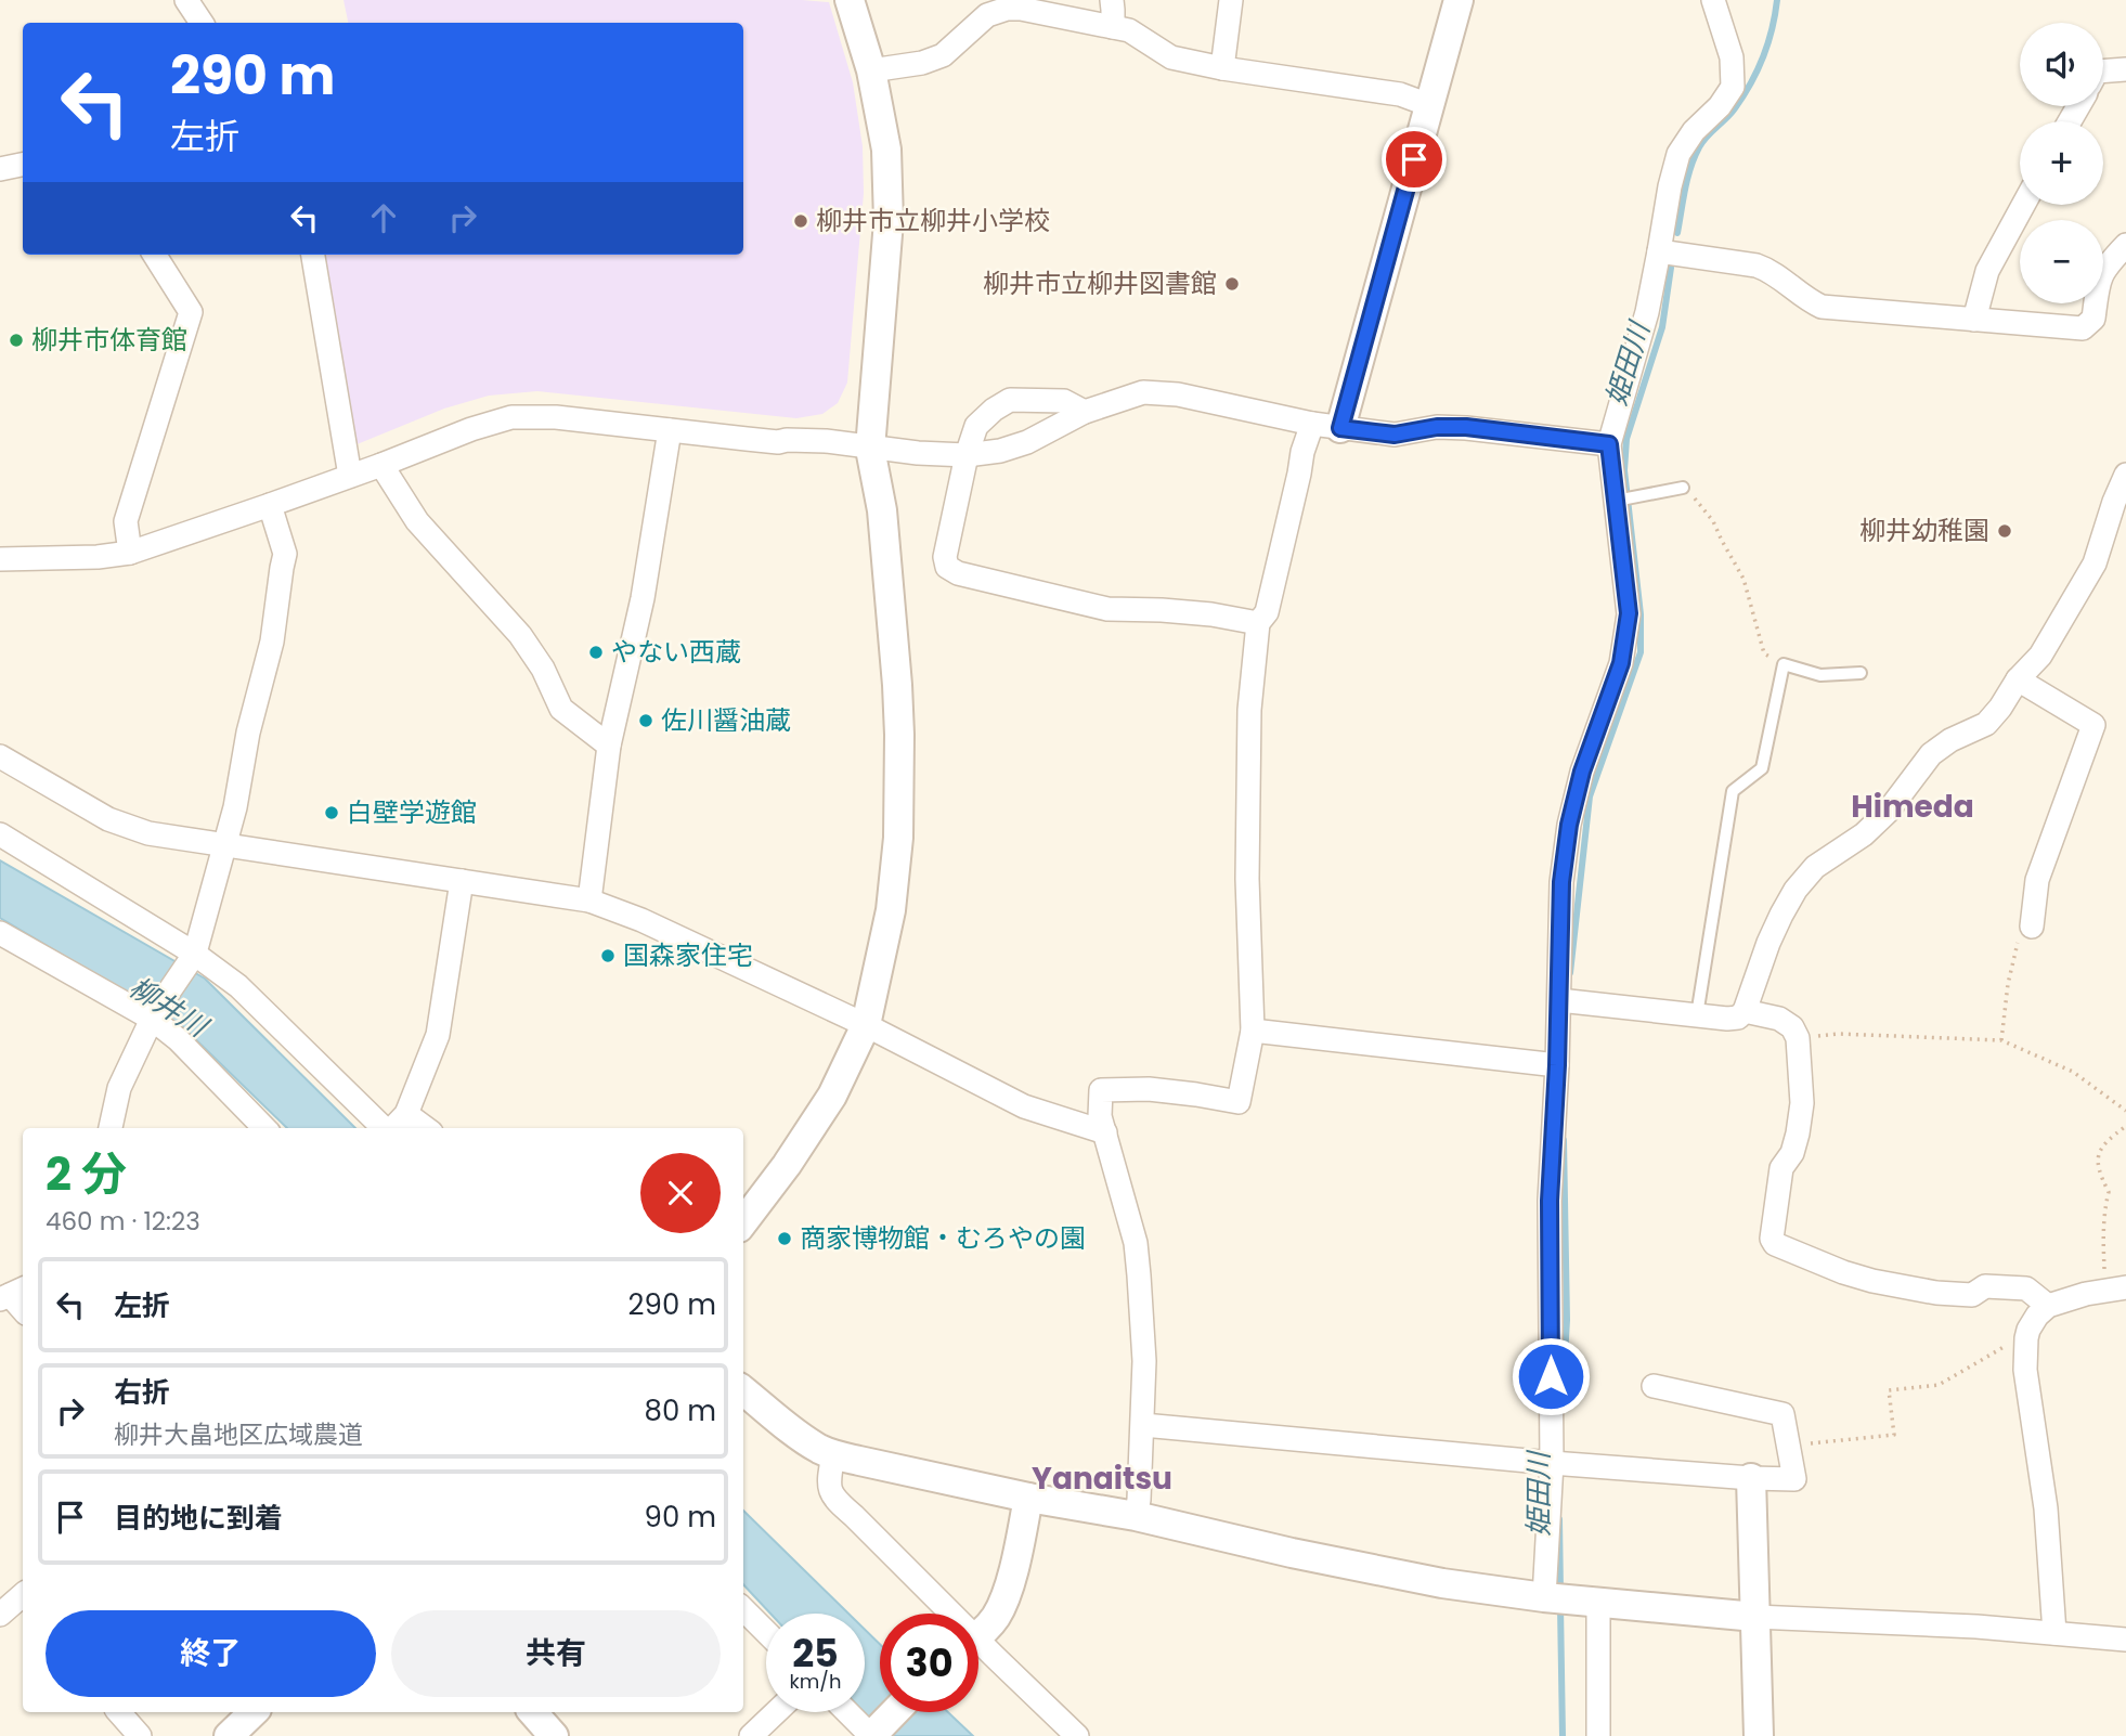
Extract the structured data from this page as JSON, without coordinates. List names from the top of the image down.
{
  "districts": ["Himeda", "Yanaitsu"],
  "water": ["姫田川", "柳井川"],
  "places": [
    "柳井市立柳井小学校",
    "柳井市立柳井図書館",
    "柳井市体育館",
    "柳井幼稚園",
    "やない西蔵",
    "佐川醤油蔵",
    "白壁学遊館",
    "国森家住宅",
    "商家博物館・むろやの園"
  ],
  "page": {
    "map_buttons": ["+", "−"],
    "turn": ["290 m", "左折"],
    "heading": ["2 分", "460 m · 12:23"],
    "list": [
      {
        "name": "左折",
        "value": "290 m"
      },
      {
        "name": "右折",
        "note": "柳井大畠地区広域農道",
        "value": "80 m"
      },
      {
        "name": "目的地に到着",
        "value": "90 m"
      }
    ],
    "buttons": ["終了", "共有"],
    "speed": "25 km/h",
    "limit": "30"
  }
}
